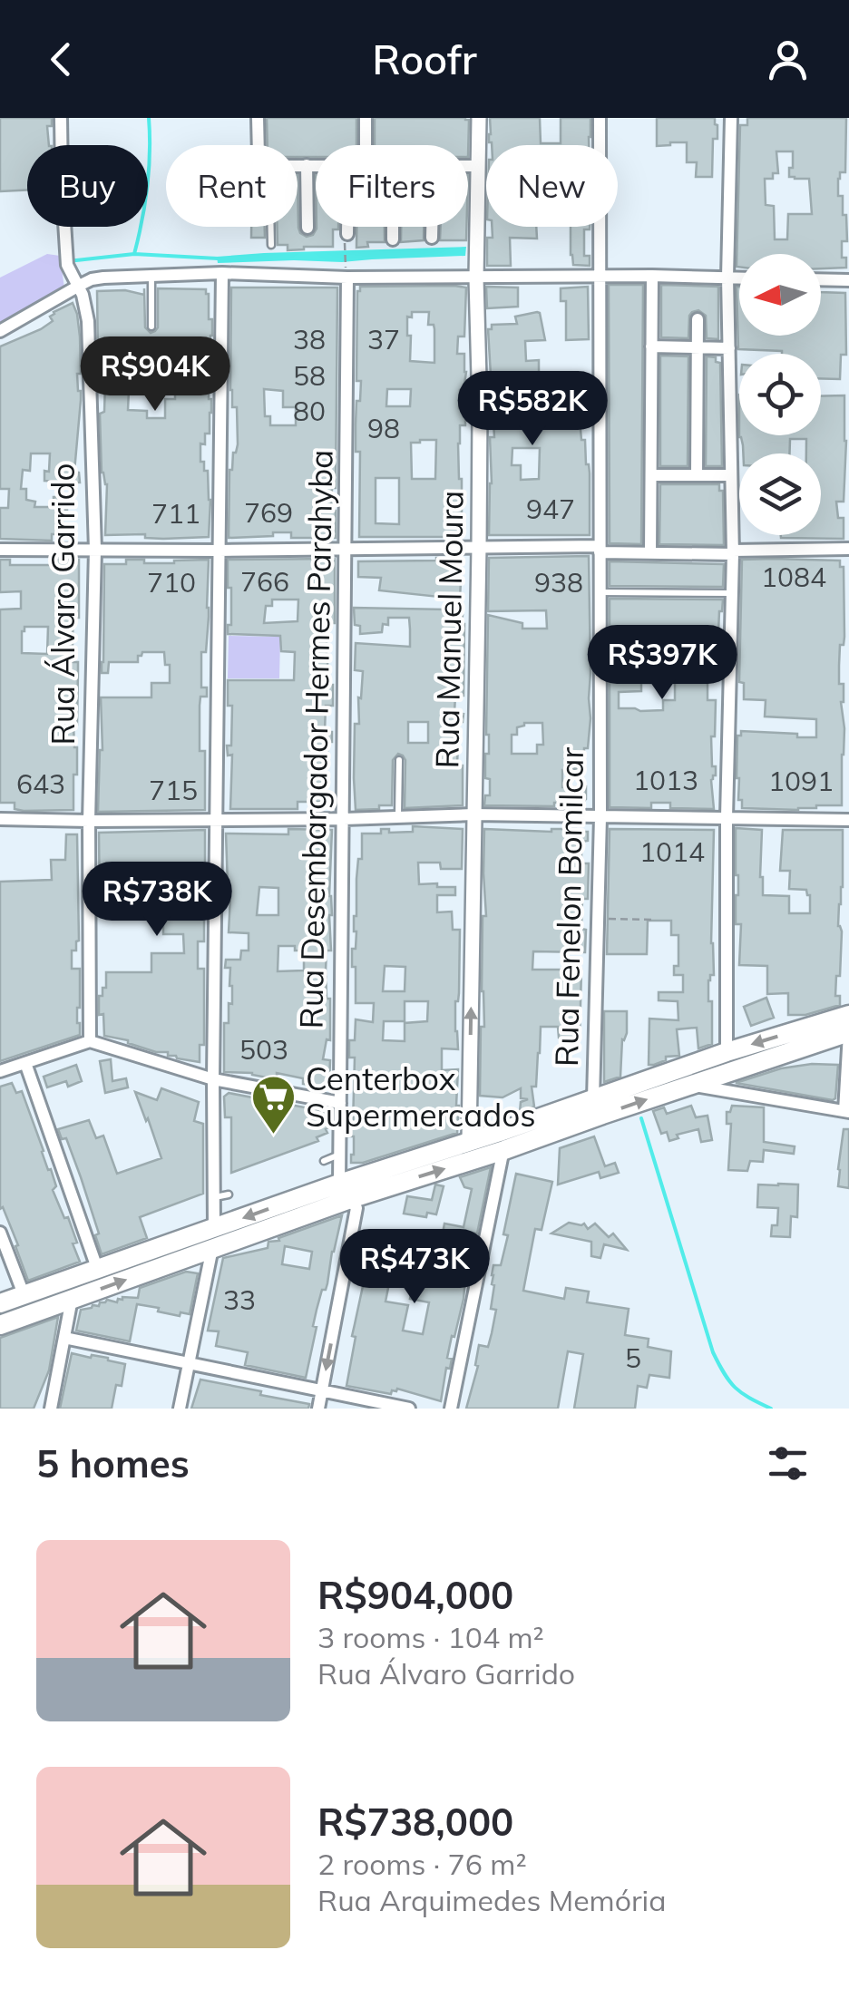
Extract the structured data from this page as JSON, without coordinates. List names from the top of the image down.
{
  "streets": {
    "street": [
      "Rua Álvaro Garrido",
      "Rua Manuel Moura",
      "Rua Desembargador Hermes Parahyba",
      "Rua Fenelon Bomilcar"
    ]
  },
  "places": {
    "supermarket": ["Centerbox Supermercados"]
  },
  "house_numbers": [
    "38",
    "37",
    "58",
    "80",
    "98",
    "947",
    "769",
    "711",
    "1084",
    "766",
    "710",
    "938",
    "1013",
    "1091",
    "643",
    "715",
    "1014",
    "503",
    "33",
    "5"
  ],
  "north": "left",
  "page": {
    "header": "Roofr",
    "chip": [
      "Buy",
      "Rent",
      "Filters",
      "New"
    ],
    "price": [
      "R$904K",
      "R$582K",
      "R$397K",
      "R$738K",
      "R$473K"
    ],
    "heading": "5 homes",
    "list": [
      {
        "name": "R$904,000",
        "note": "3 rooms · 104 m² · Rua Álvaro Garrido"
      },
      {
        "name": "R$738,000",
        "note": "2 rooms · 76 m² · Rua Arquimedes Memória"
      }
    ]
  }
}
